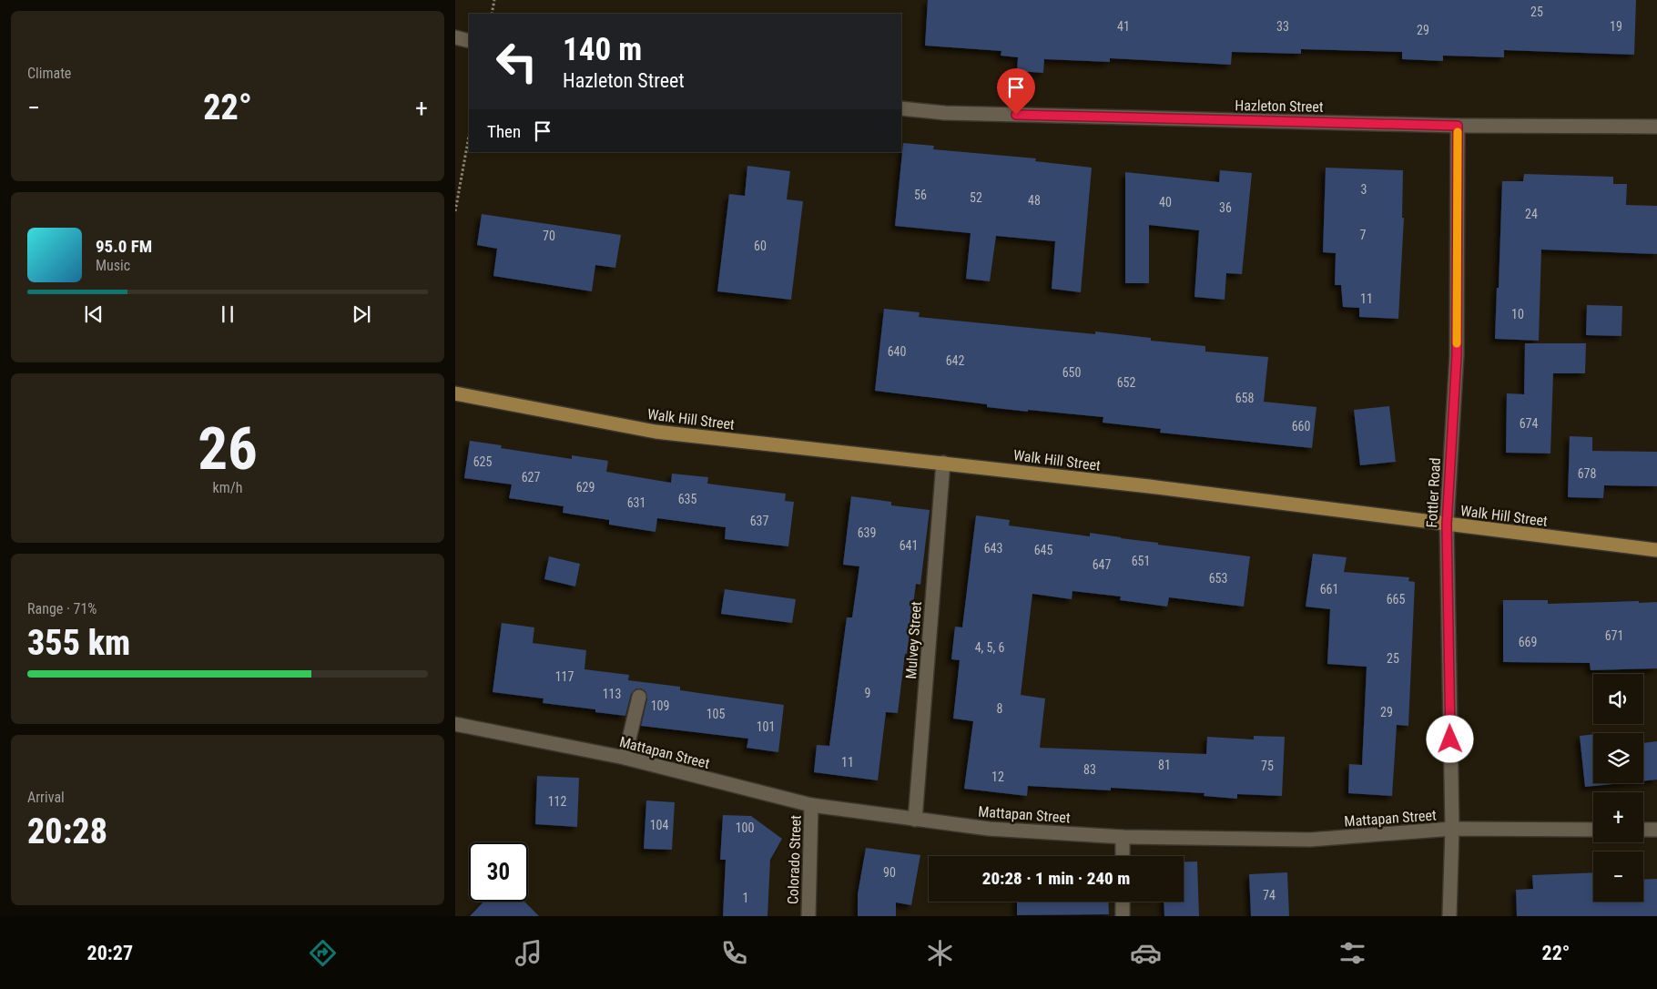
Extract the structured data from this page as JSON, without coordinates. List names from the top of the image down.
{
  "streets": {
    "main road": ["Walk Hill Street"],
    "street": [
      "Hazleton Street",
      "Fottler Road",
      "Mulvey Street",
      "Mattapan Street",
      "Colorado Street"
    ]
  },
  "crossings": [
    ["Hazleton Street", "Fottler Road"],
    ["Walk Hill Street", "Fottler Road"],
    ["Walk Hill Street", "Mulvey Street"],
    ["Fottler Road", "Mattapan Street"],
    ["Mulvey Street", "Mattapan Street"],
    ["Mattapan Street", "Colorado Street"]
  ],
  "house_numbers": [
    "25",
    "41",
    "33",
    "19",
    "29",
    "3",
    "56",
    "52",
    "48",
    "40",
    "36",
    "24",
    "7",
    "70",
    "60",
    "11",
    "10",
    "640",
    "642",
    "650",
    "652",
    "658",
    "674",
    "660",
    "625",
    "678",
    "627",
    "629",
    "635",
    "631",
    "637",
    "639",
    "641",
    "643",
    "645",
    "651",
    "647",
    "653",
    "661",
    "665",
    "671",
    "669",
    "4, 5, 6",
    "25",
    "117",
    "9",
    "113",
    "109",
    "8",
    "29",
    "105",
    "101",
    "11",
    "81",
    "75",
    "83",
    "12",
    "112",
    "104",
    "100",
    "90",
    "74",
    "1"
  ],
  "page": {
    "tile": [
      "Climate",
      ["26", "km/h"],
      ["Range · 71%", "355 km"],
      ["Arrival", "20:28"]
    ],
    "turn": ["140 m", "Hazleton Street"],
    "heat": ["−", "22°", "+"],
    "then": "Then",
    "song": ["95.0 FM", "Music"],
    "map_buttons": ["+", "−"],
    "limit": "30",
    "trip": "20:28 · 1 min · 240 m",
    "tabs": ["20:27", "22°"]
  }
}
